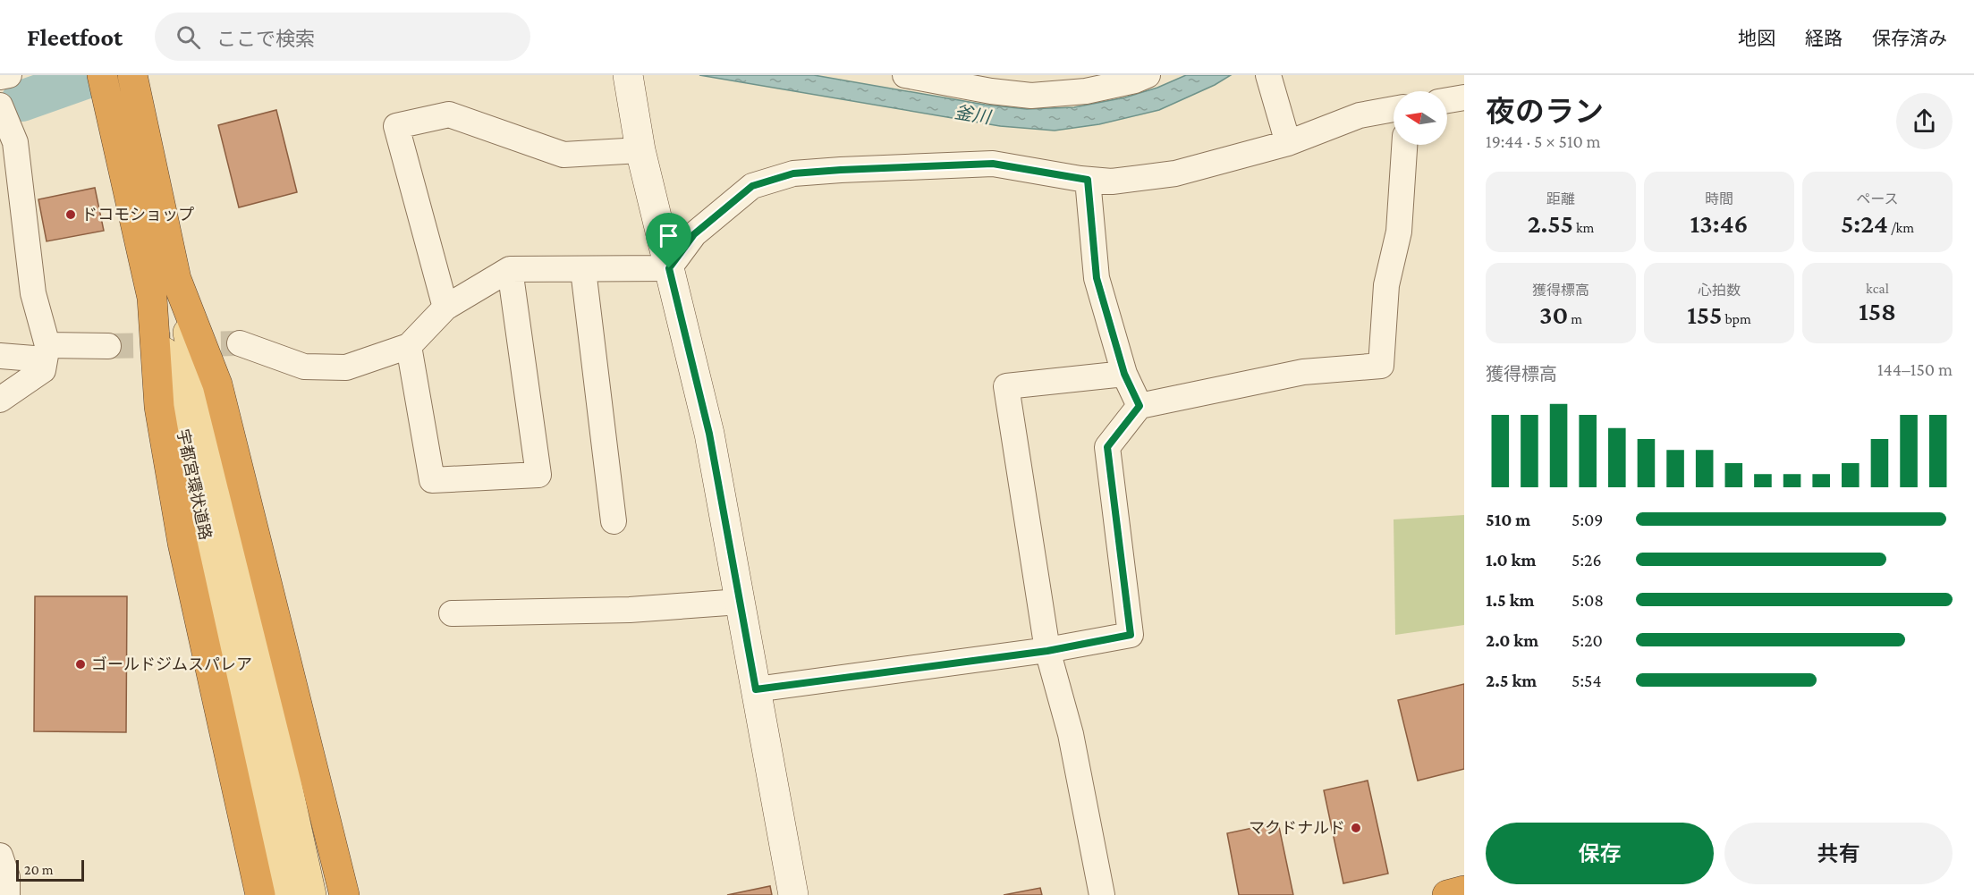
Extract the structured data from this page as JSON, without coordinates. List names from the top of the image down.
{
  "streets": {
    "highway": ["宇都宮環状道路"]
  },
  "water": ["釜川"],
  "places": ["ドコモショップ", "ゴールドジムスパレア", "マクドナルド"],
  "scale_bar": "20 m",
  "north": "left",
  "page": {
    "header": "Fleetfoot",
    "search": "ここで検索",
    "nav": ["地図", "経路", "保存済み"],
    "heading": ["夜のラン", "19:44 · 5 × 510 m"],
    "stats": [
      ["距離", "2.55 km"],
      ["時間", "13:46"],
      ["ペース", "5:24 /km"],
      ["獲得標高", "30 m"],
      ["心拍数", "155 bpm"],
      ["kcal", "158"]
    ],
    "chart": ["獲得標高", "144–150 m"],
    "list": [
      {
        "name": "510 m",
        "note": "5:09"
      },
      {
        "name": "1.0 km",
        "note": "5:26"
      },
      {
        "name": "1.5 km",
        "note": "5:08"
      },
      {
        "name": "2.0 km",
        "note": "5:20"
      },
      {
        "name": "2.5 km",
        "note": "5:54"
      }
    ],
    "buttons": ["保存", "共有"],
    "scale": "20 m"
  }
}
